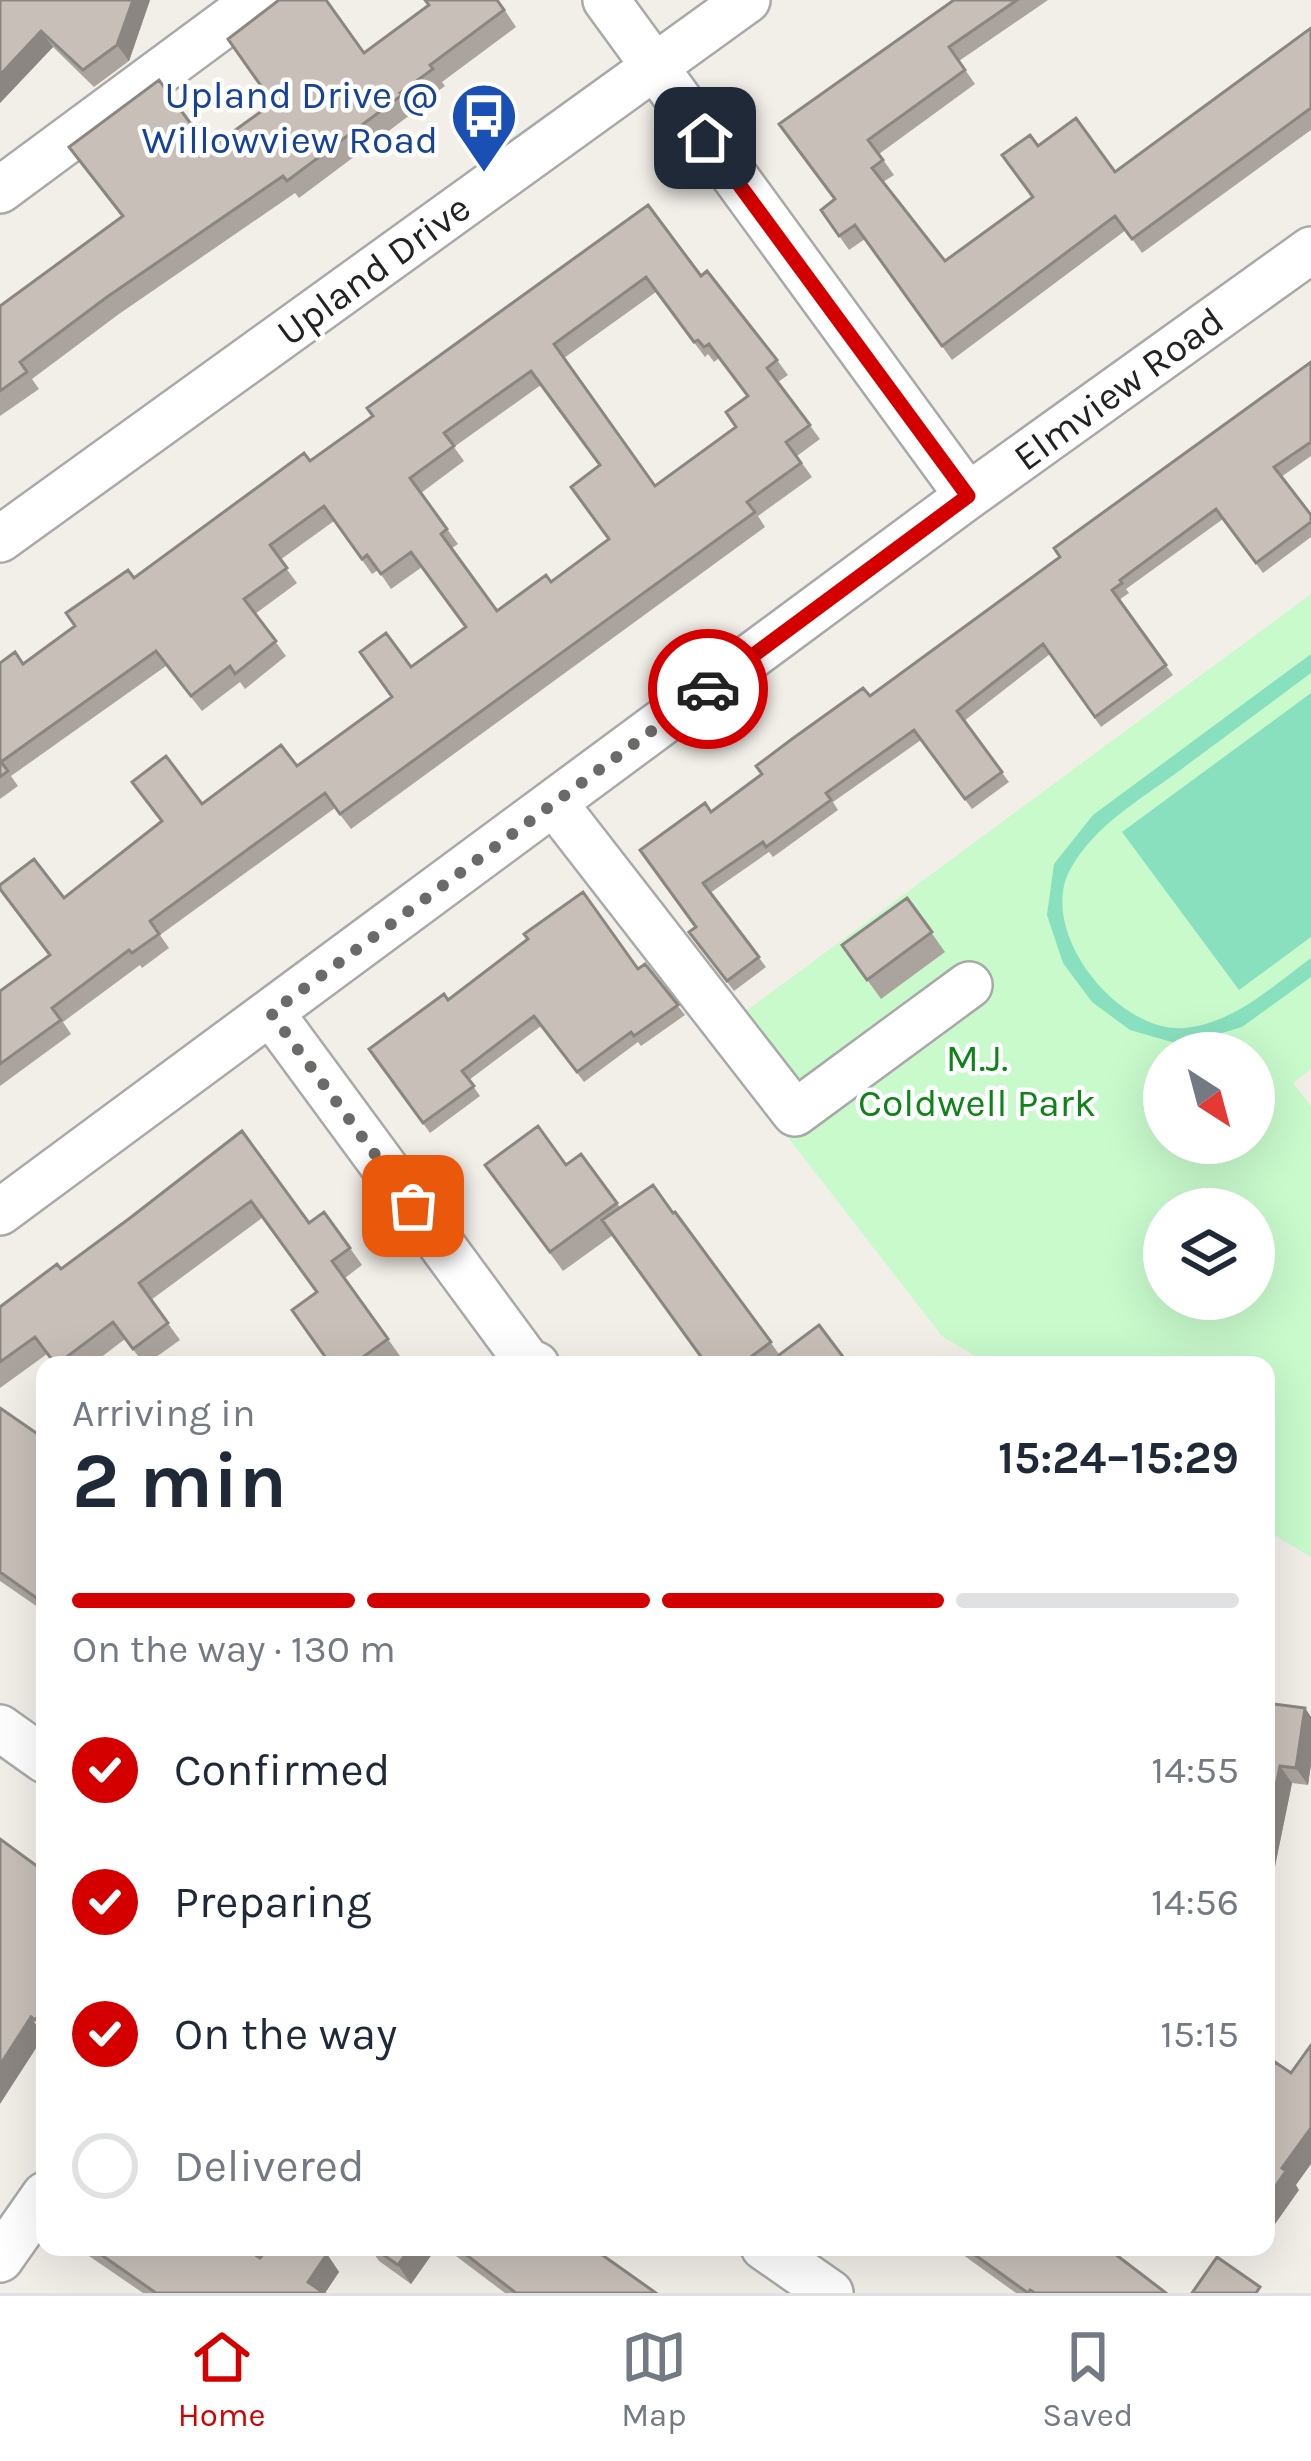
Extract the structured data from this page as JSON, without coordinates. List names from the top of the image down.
{
  "streets": {
    "street": ["Upland Drive", "Elmview Road"]
  },
  "parks": ["M.J. Coldwell Park"],
  "places": {
    "bus stop": ["Upland Drive @ Willowview Road"]
  },
  "north": "bottom right",
  "page": {
    "heading": ["2 min", "Arriving in", "15:24–15:29"],
    "bar": "On the way · 130 m",
    "list": [
      ["Confirmed", "14:55"],
      ["Preparing", "14:56"],
      ["On the way", "15:15"],
      "Delivered"
    ],
    "tabs": ["Home", "Map", "Saved"]
  }
}
